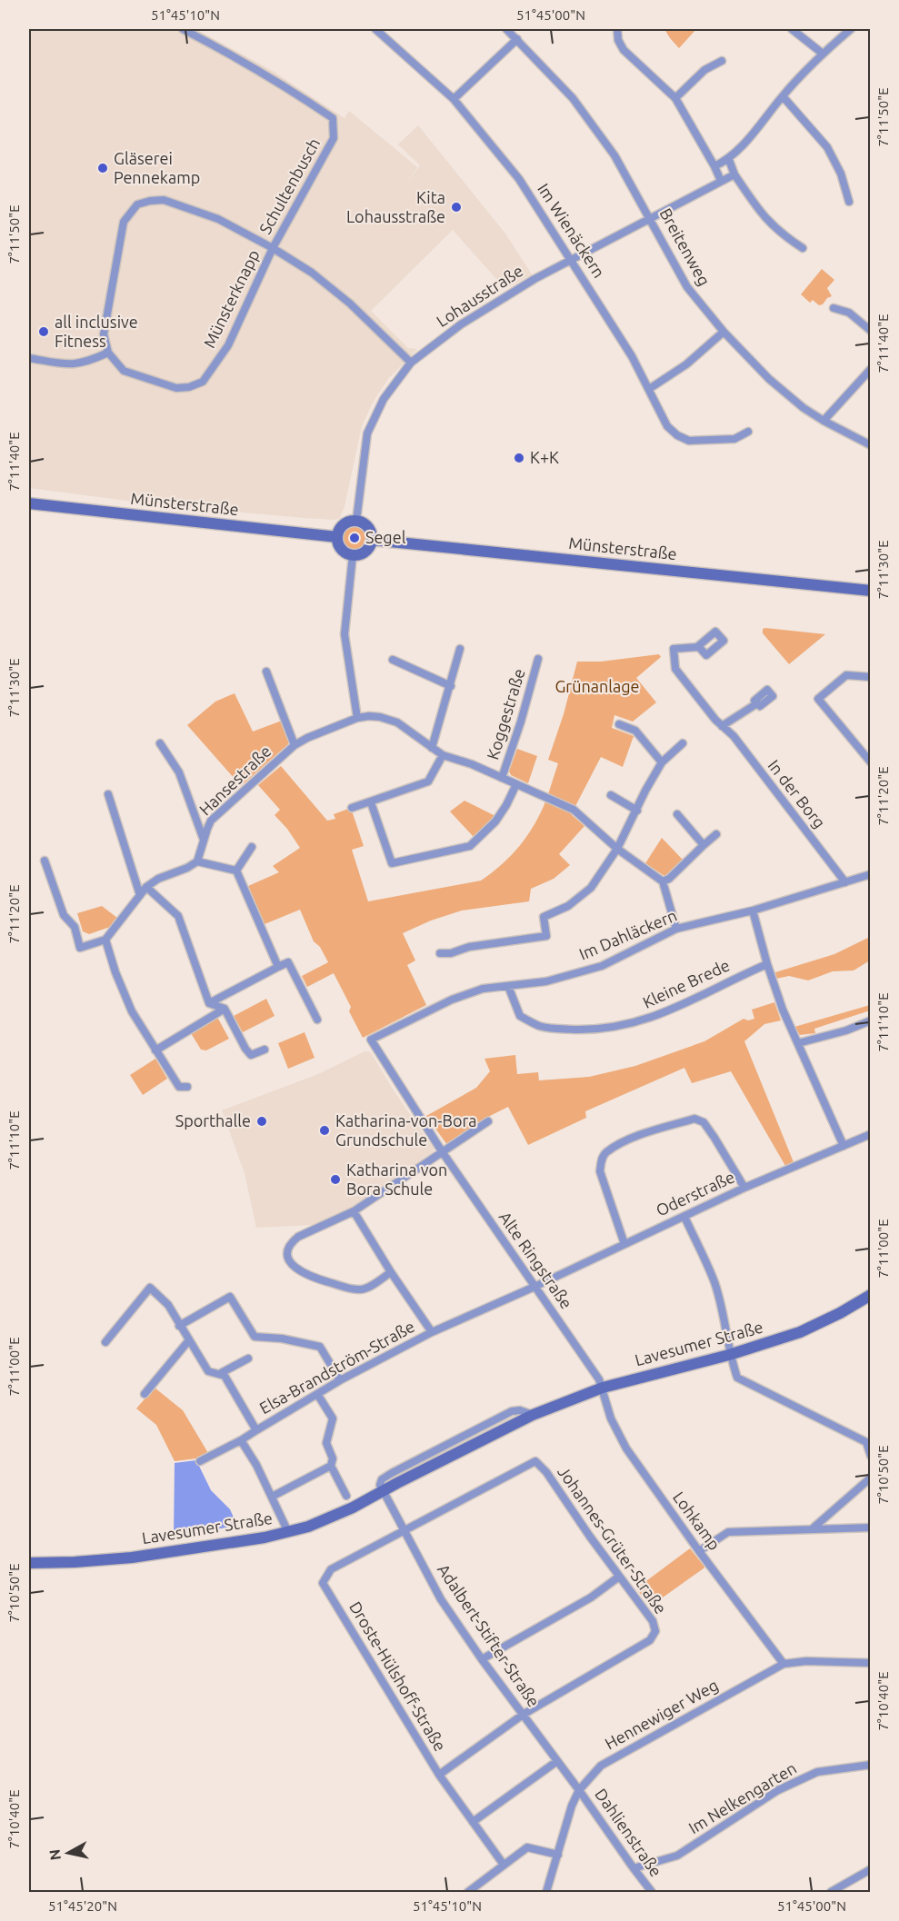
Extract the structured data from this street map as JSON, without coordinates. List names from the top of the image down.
{
  "streets": {
    "main road": ["Münsterstraße", "Lavesumer Straße"],
    "street": [
      "Schultenbusch",
      "Im Wienäckern",
      "Breitenweg",
      "Lohausstraße",
      "Münsterknapp",
      "Koggestraße",
      "Hansestraße",
      "In der Borg",
      "Im Dahläckern",
      "Kleine Brede",
      "Oderstraße",
      "Alte Ringstraße",
      "Elsa-Brandström-Straße",
      "Lohkamp",
      "Johannes-Grüter-Straße",
      "Adalbert-Stifter-Straße",
      "Droste-Hülshoff-Straße",
      "Hennewiger Weg",
      "Im Nelkengarten",
      "Dahlienstraße"
    ]
  },
  "crossings": [
    ["Schultenbusch", "Münsterknapp"],
    ["Im Wienäckern", "Lohausstraße"],
    ["Breitenweg", "Lohausstraße"],
    ["Lohausstraße", "Münsterknapp"],
    ["Lohausstraße", "Münsterstraße"],
    ["Koggestraße", "Hansestraße"],
    ["In der Borg", "Im Dahläckern"],
    ["Im Dahläckern", "Kleine Brede"],
    ["Im Dahläckern", "Alte Ringstraße"],
    ["Oderstraße", "Alte Ringstraße"],
    ["Oderstraße", "Elsa-Brandström-Straße"],
    ["Alte Ringstraße", "Lavesumer Straße"],
    ["Alte Ringstraße", "Elsa-Brandström-Straße"],
    ["Alte Ringstraße", "Lohkamp"],
    ["Lavesumer Straße", "Lohkamp"],
    ["Lavesumer Straße", "Adalbert-Stifter-Straße"],
    ["Lohkamp", "Hennewiger Weg"],
    ["Johannes-Grüter-Straße", "Adalbert-Stifter-Straße"],
    ["Johannes-Grüter-Straße", "Droste-Hülshoff-Straße"],
    ["Adalbert-Stifter-Straße", "Droste-Hülshoff-Straße"],
    ["Adalbert-Stifter-Straße", "Hennewiger Weg"],
    ["Adalbert-Stifter-Straße", "Dahlienstraße"],
    ["Hennewiger Weg", "Dahlienstraße"],
    ["Im Nelkengarten", "Dahlienstraße"]
  ],
  "parks": ["Grünanlage"],
  "places": [
    "Gläserei Pennekamp",
    "Kita Lohausstraße",
    "all inclusive Fitness",
    "K+K",
    "Segel",
    "Sporthalle",
    "Katharina-von-Bora Grundschule",
    "Katharina von Bora Schule"
  ],
  "north": "left",
  "coordinates": [
    "51°45'10\"N",
    "51°45'00\"N",
    "7°11'50\"E",
    "7°11'40\"E",
    "7°11'30\"E",
    "7°11'20\"E",
    "7°11'10\"E",
    "7°11'00\"E",
    "7°10'50\"E",
    "7°10'40\"E",
    "51°45'20\"N"
  ]
}
